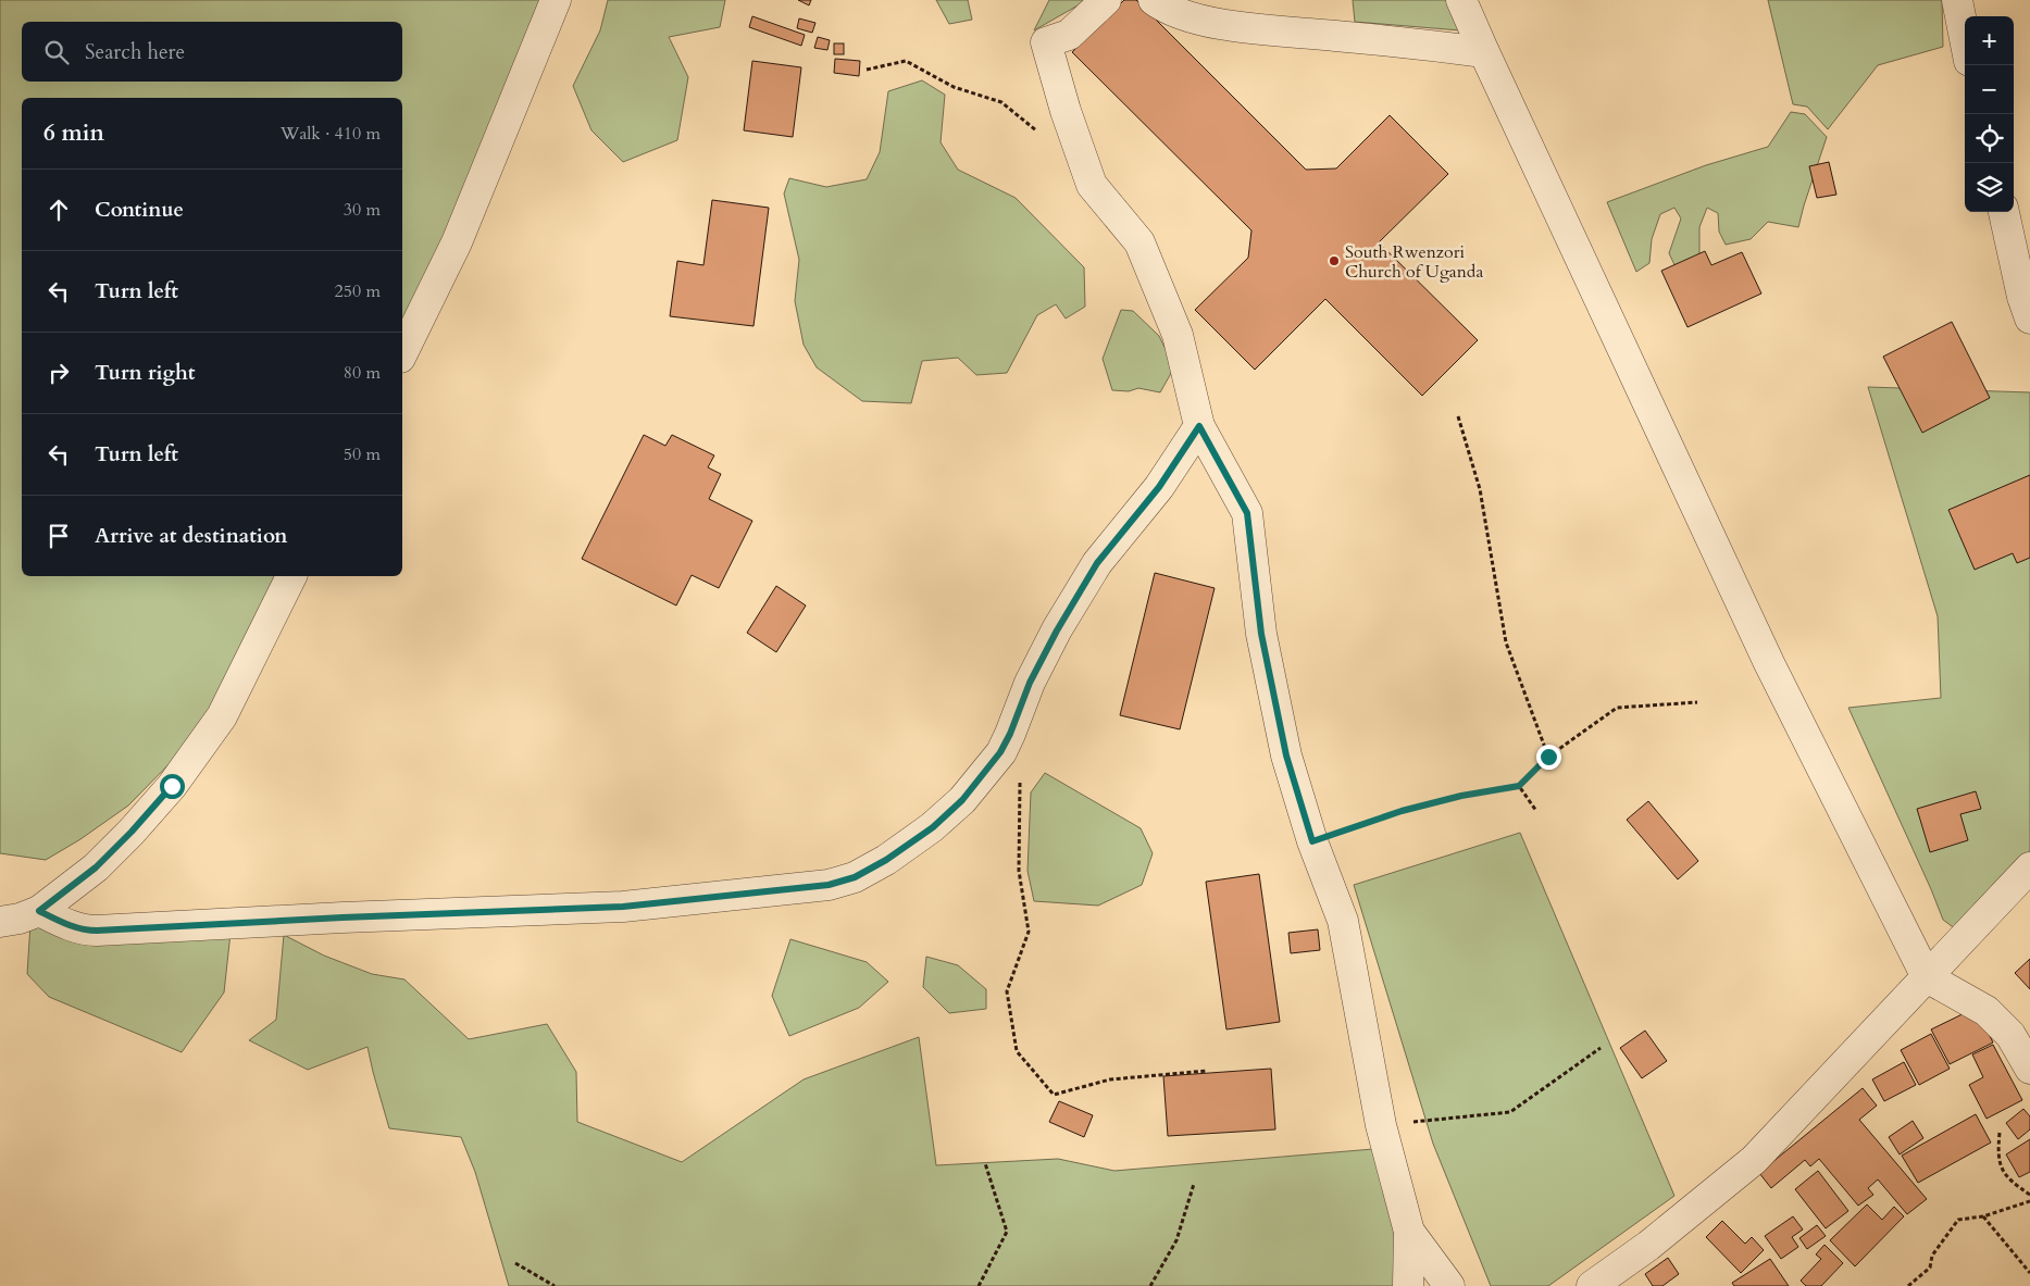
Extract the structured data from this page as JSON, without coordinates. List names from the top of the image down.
{
  "places": ["South Rwenzori Church of Uganda"],
  "page": {
    "map_buttons": ["+", "−"],
    "search": "Search here",
    "heading": ["6 min", "Walk · 410 m"],
    "list": [
      ["Continue", "30 m"],
      ["Turn left", "250 m"],
      ["Turn right", "80 m"],
      ["Turn left", "50 m"],
      "Arrive at destination"
    ]
  }
}
